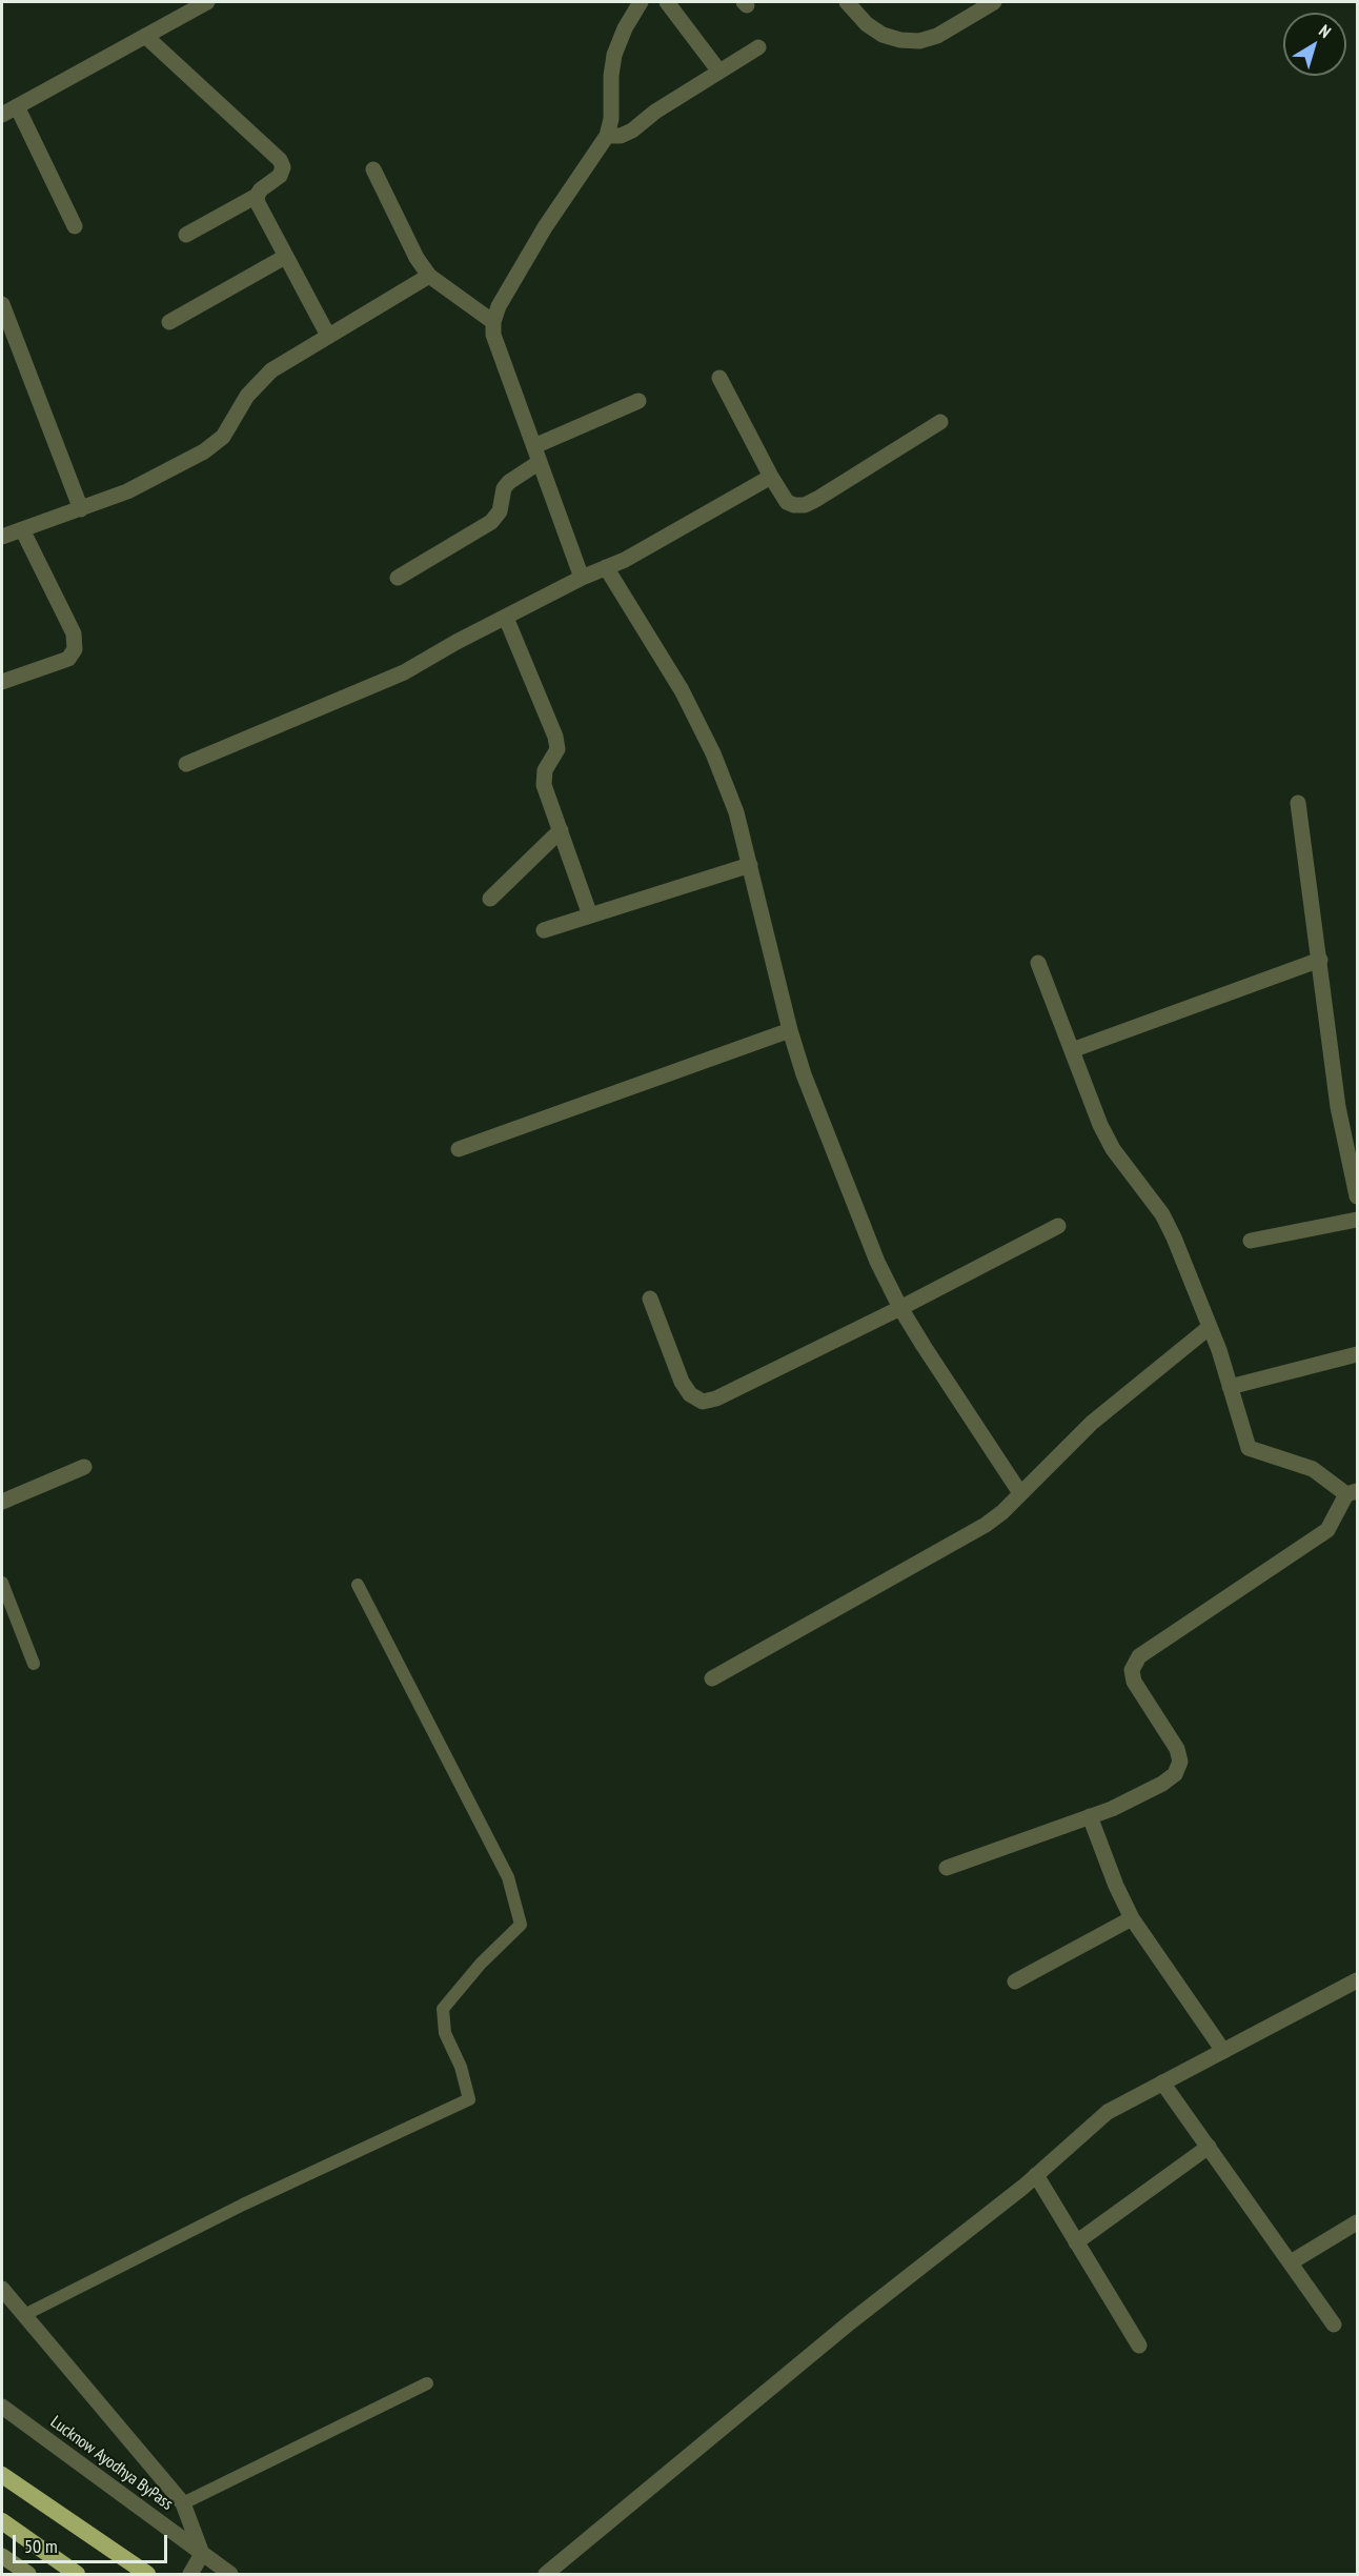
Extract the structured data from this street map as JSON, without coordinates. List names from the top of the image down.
{
  "streets": {
    "street": ["Lucknow Ayodhya ByPass"]
  },
  "scale_bar": "50 m",
  "north": "top right"
}
